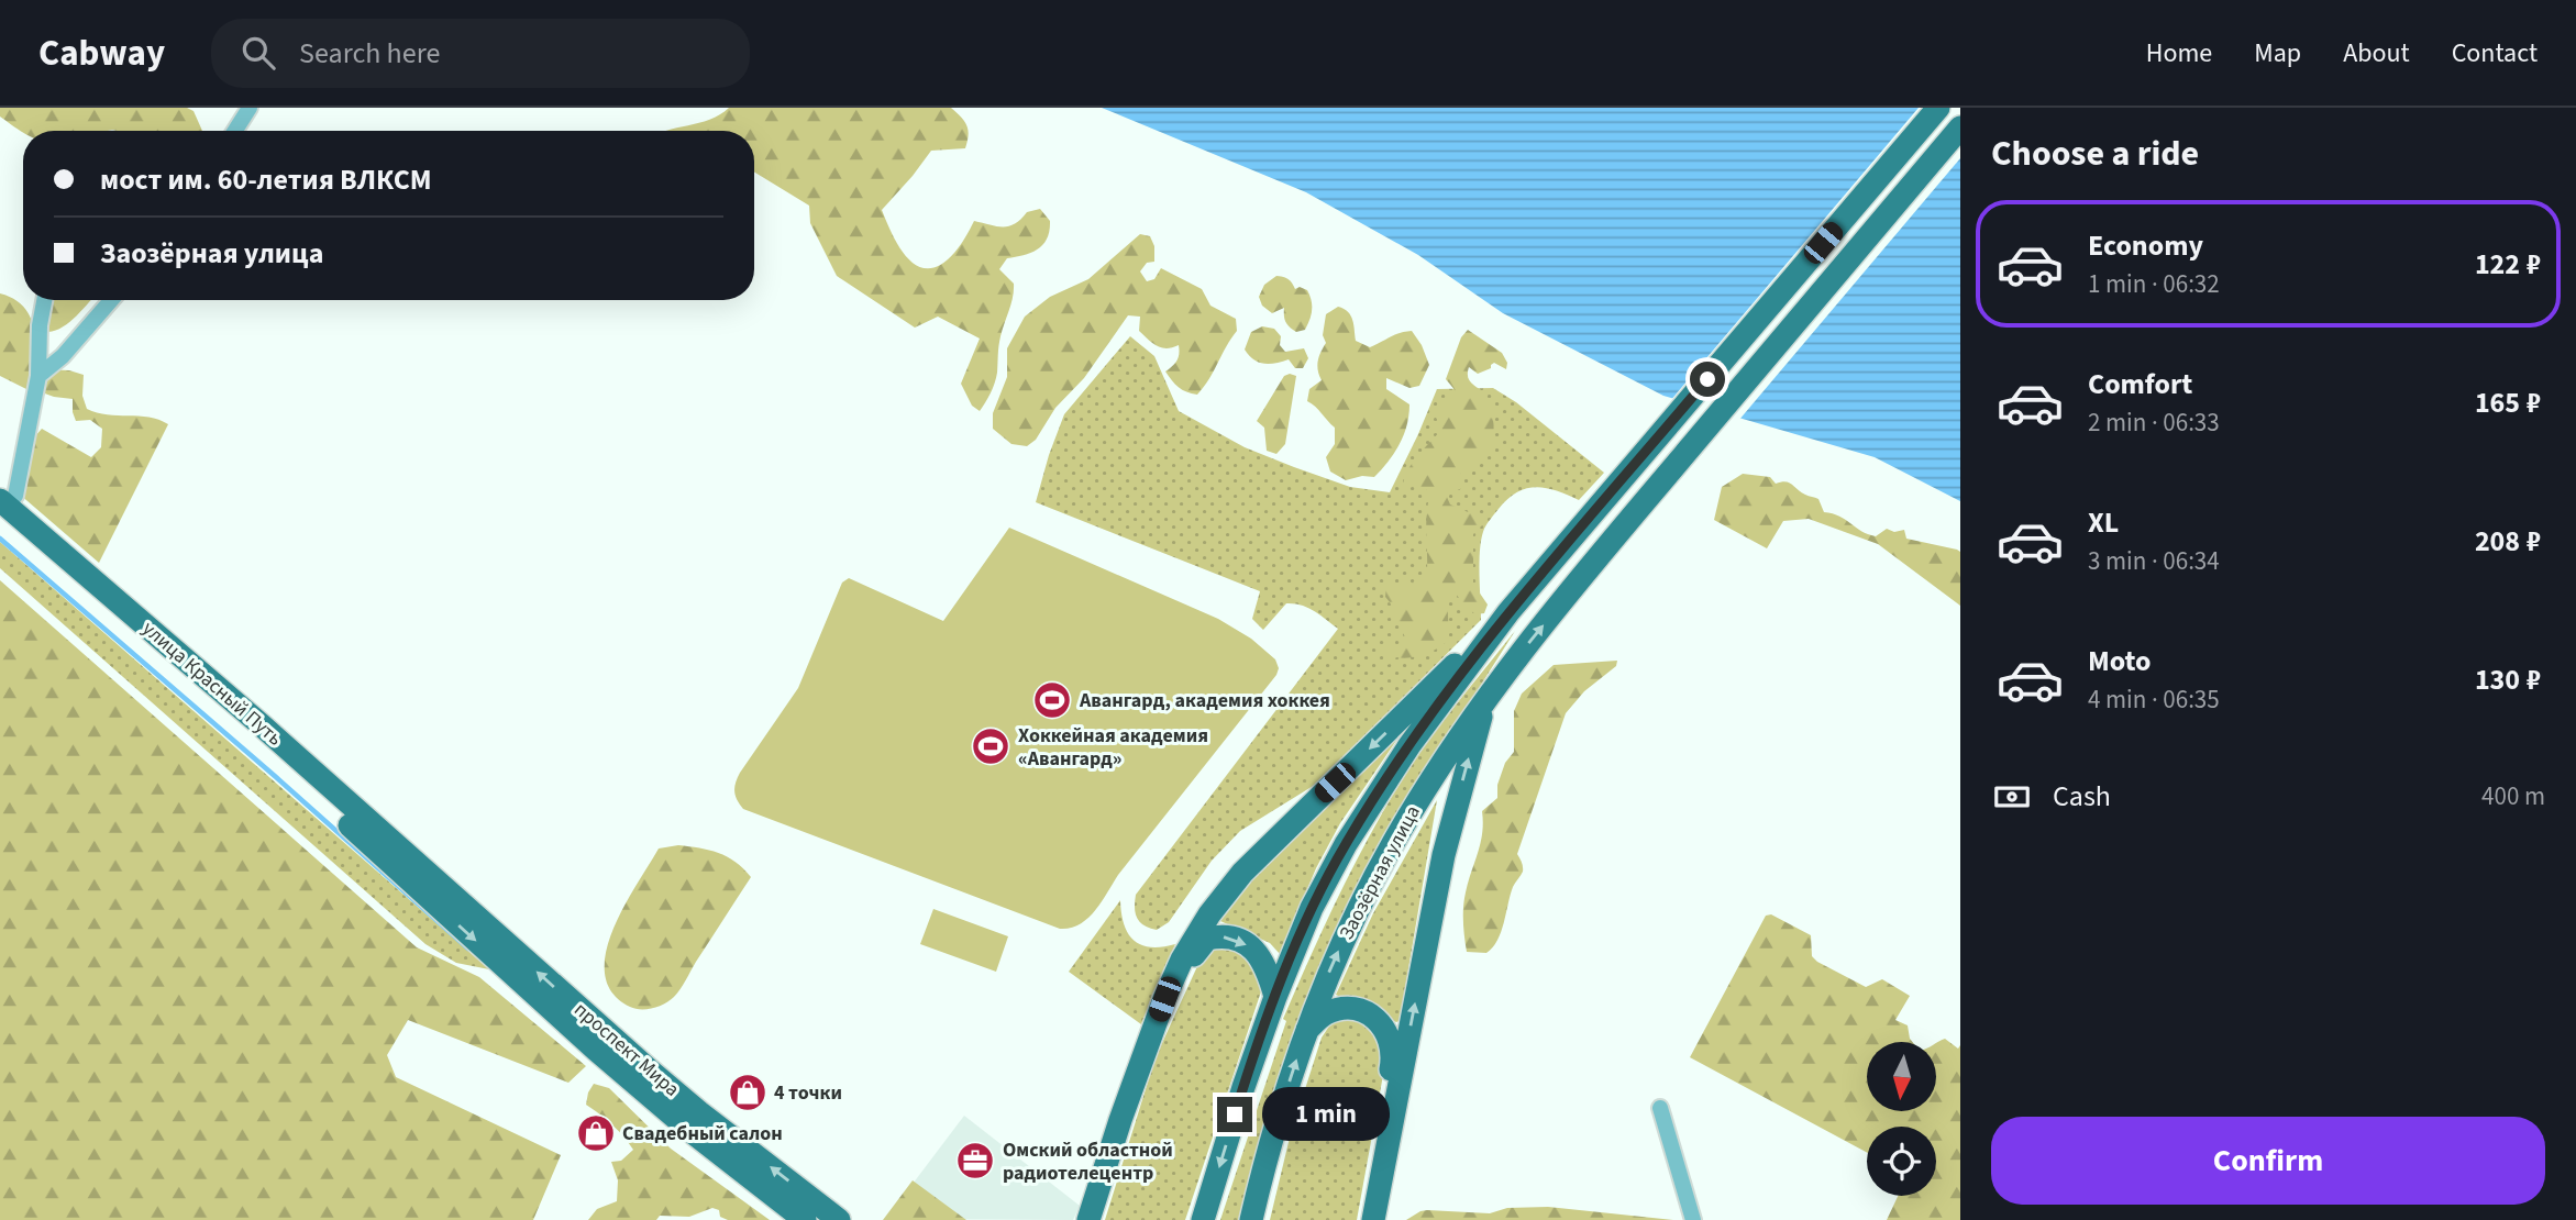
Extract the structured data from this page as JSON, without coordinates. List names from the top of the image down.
{
  "streets": {
    "main road": ["улица Красный Путь", "Заозёрная улица", "проспект Мира"]
  },
  "crossings": [
    ["улица Красный Путь", "проспект Мира"]
  ],
  "places": {
    "sports": ["Авангард, академия хоккея", "Хоккейная академия «Авангард»"],
    "shop": ["4 точки", "Свадебный салон"],
    "office": ["Омский областной радиотелецентр"]
  },
  "north": "bottom",
  "page": {
    "header": "Cabway",
    "search": "Search here",
    "nav": [
      "Home",
      "Map",
      "About",
      "Contact"
    ],
    "heading": "Choose a ride",
    "banner": ["мост им. 60-летия ВЛКСМ", "Заозёрная улица"],
    "list": [
      {
        "name": "Economy",
        "note": "1 min · 06:32",
        "value": "122 ₽"
      },
      {
        "name": "Comfort",
        "note": "2 min · 06:33",
        "value": "165 ₽"
      },
      {
        "name": "XL",
        "note": "3 min · 06:34",
        "value": "208 ₽"
      },
      {
        "name": "Moto",
        "note": "4 min · 06:35",
        "value": "130 ₽"
      }
    ],
    "pay": ["Cash", "400 m"],
    "bubble": "1 min",
    "buttons": "Confirm"
  }
}
